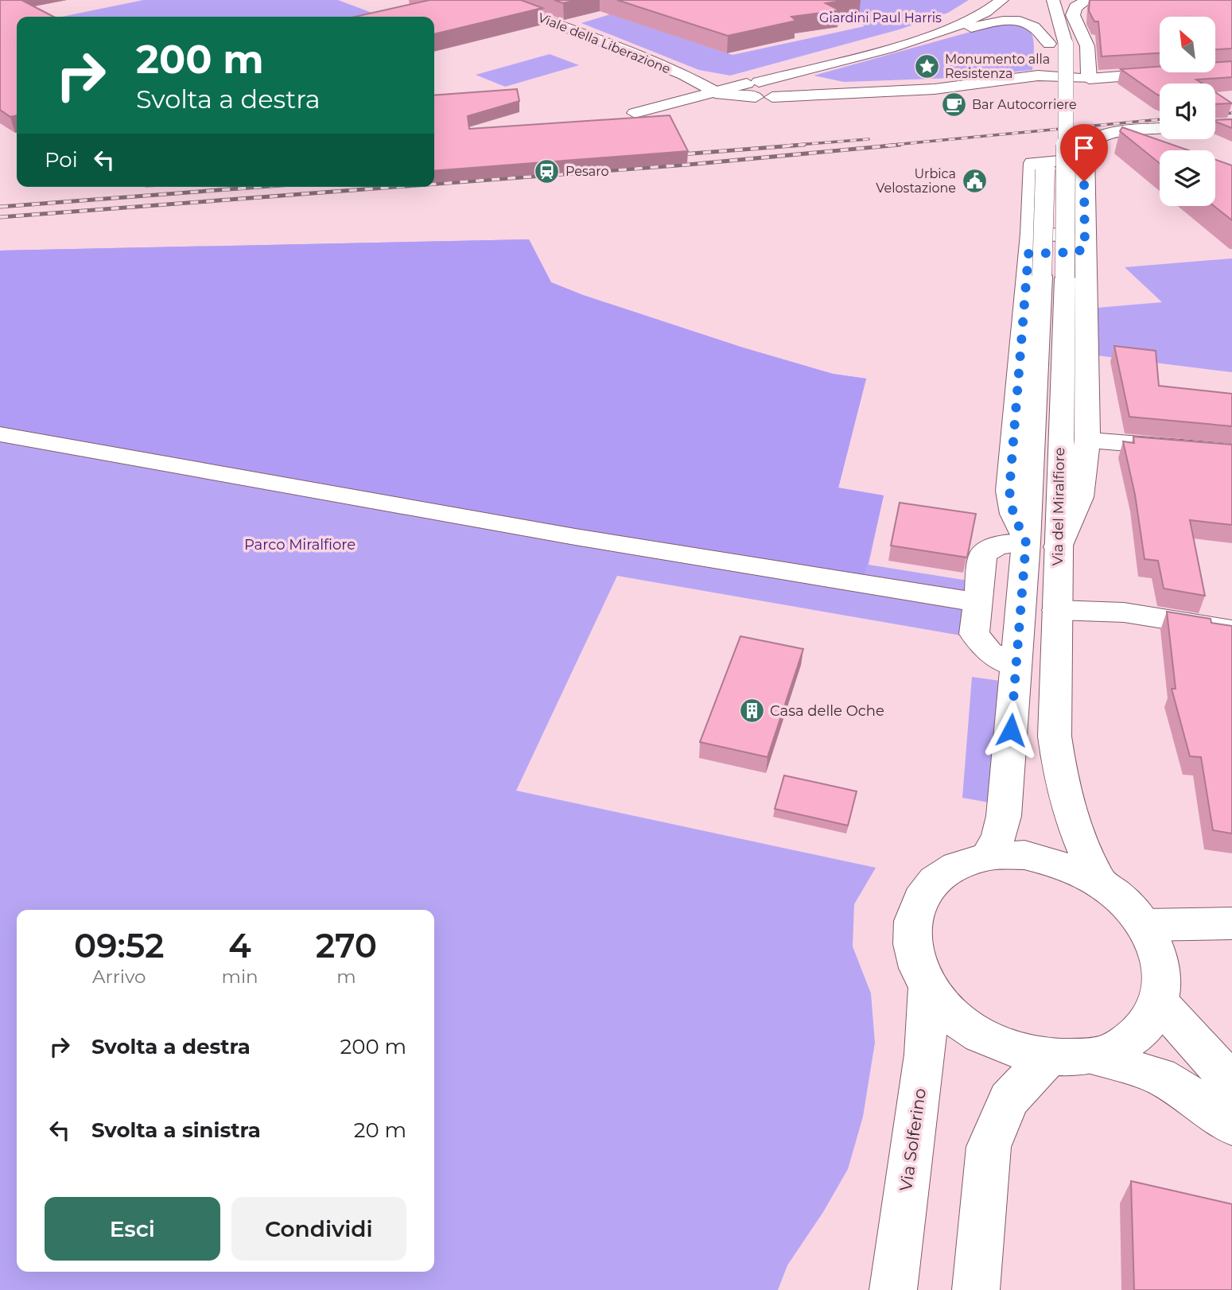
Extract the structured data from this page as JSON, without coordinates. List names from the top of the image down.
{
  "streets": {
    "street": ["Viale della Liberazione", "Via del Miralfiore", "Via Solferino"]
  },
  "parks": ["Giardini Paul Harris", "Parco Miralfiore"],
  "places": {
    "place": ["Monumento alla Resistenza"],
    "cafe": ["Bar Autocorriere"],
    "station": ["Pesaro"],
    "public building": ["Urbica Velostazione"],
    "building": ["Casa delle Oche"]
  },
  "north": "top left",
  "page": {
    "turn": ["200 m", "Svolta a destra"],
    "then": "Poi",
    "eta": [
      "09:52",
      "Arrivo",
      "4",
      "min",
      "270",
      "m"
    ],
    "list": [
      {
        "name": "Svolta a destra",
        "value": "200 m"
      },
      {
        "name": "Svolta a sinistra",
        "value": "20 m"
      }
    ],
    "buttons": ["Esci", "Condividi"]
  }
}
